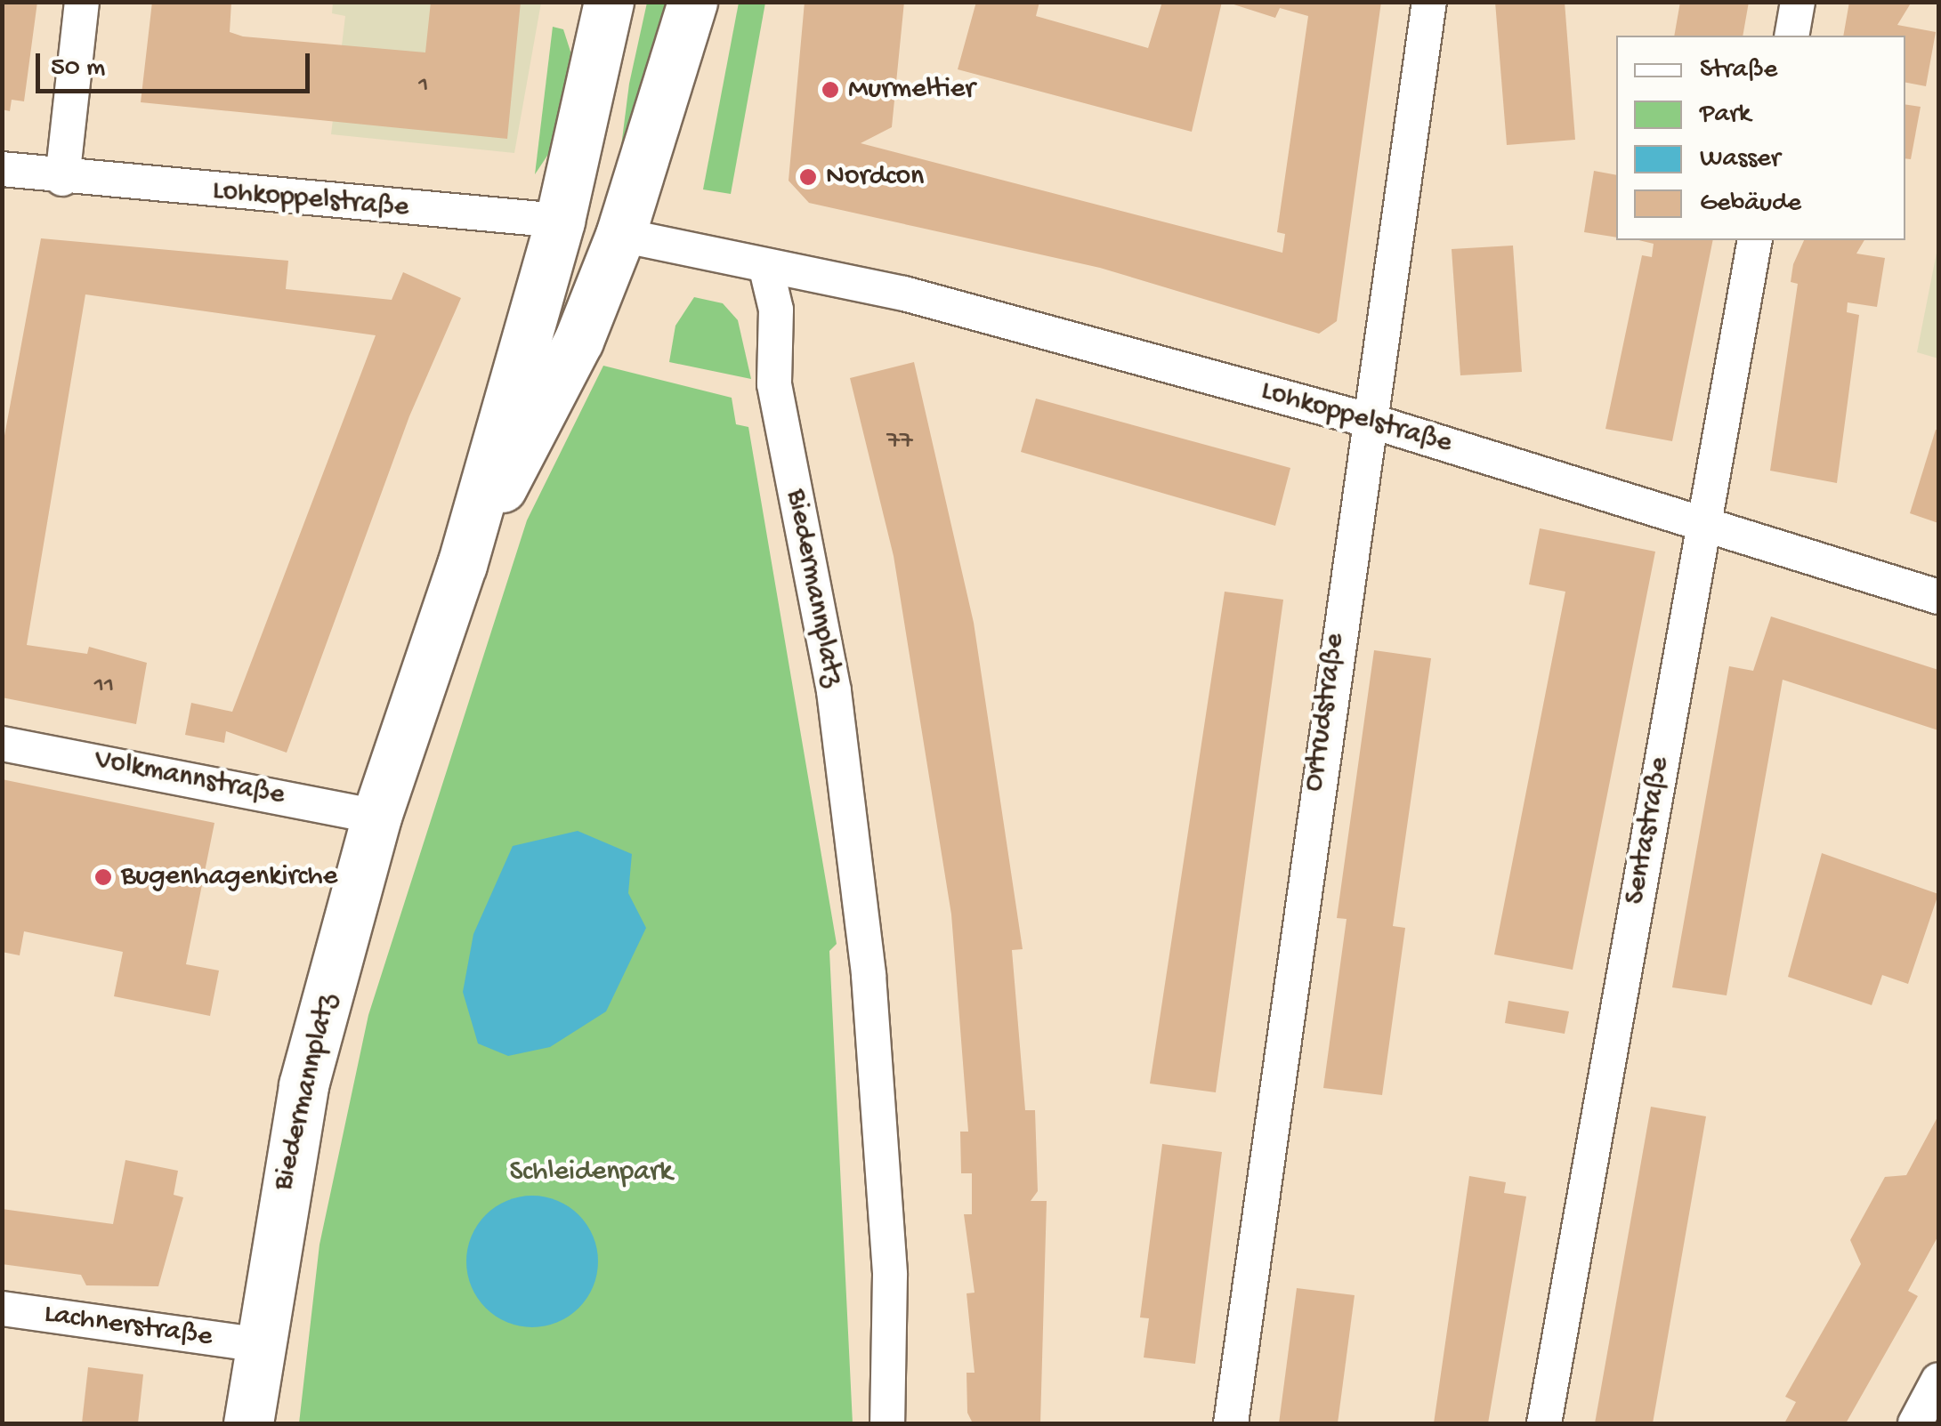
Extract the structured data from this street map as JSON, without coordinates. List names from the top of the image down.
{
  "streets": {
    "main road": ["Biedermannplatz"],
    "street": [
      "Lohkoppelstraße",
      "Ortrudstraße",
      "Volkmannstraße",
      "Sentastraße",
      "Lachnerstraße"
    ]
  },
  "crossings": [
    ["Lohkoppelstraße", "Biedermannplatz"],
    ["Lohkoppelstraße", "Ortrudstraße"],
    ["Lohkoppelstraße", "Sentastraße"],
    ["Biedermannplatz", "Volkmannstraße"],
    ["Biedermannplatz", "Lachnerstraße"]
  ],
  "parks": ["Schleidenpark"],
  "places": ["Murmeltier", "Nordcon", "Bugenhagenkirche"],
  "house_numbers": ["1", "77", "11"],
  "legend": [
    "Straße",
    "Park",
    "Wasser",
    "Gebäude"
  ],
  "scale_bar": "50 m"
}
